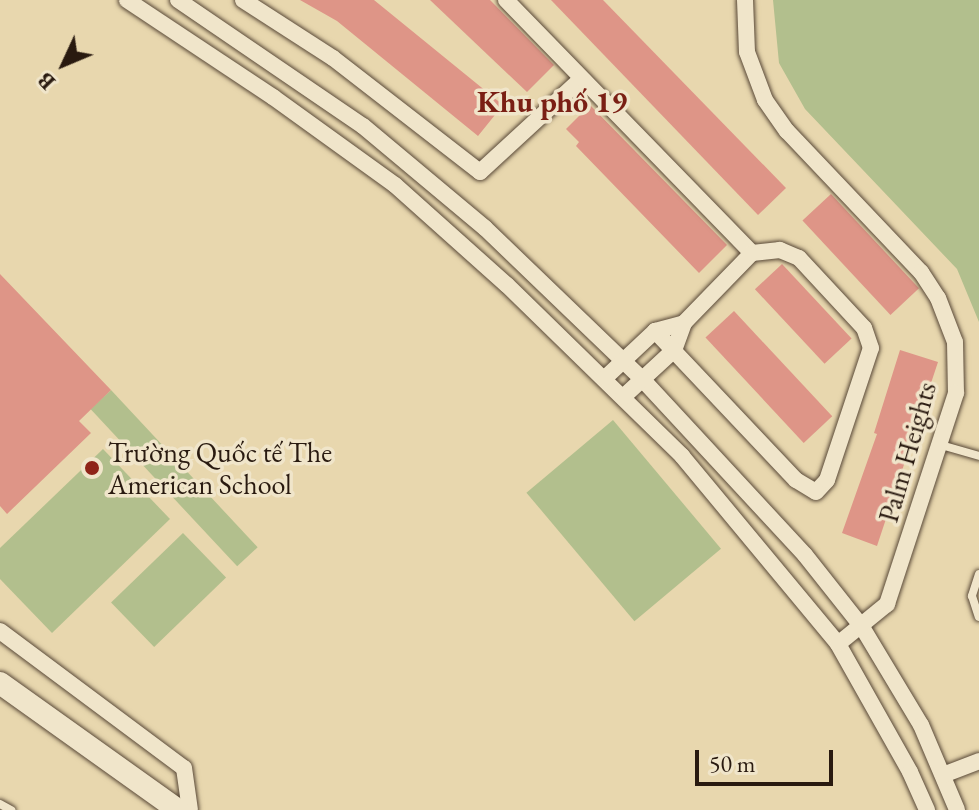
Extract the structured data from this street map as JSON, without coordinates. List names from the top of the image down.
{
  "streets": {
    "street": ["Palm Heights"]
  },
  "districts": ["Khu phố 19"],
  "places": ["Trường Quốc tế The American School"],
  "scale_bar": "50 m",
  "north": "bottom left"
}
